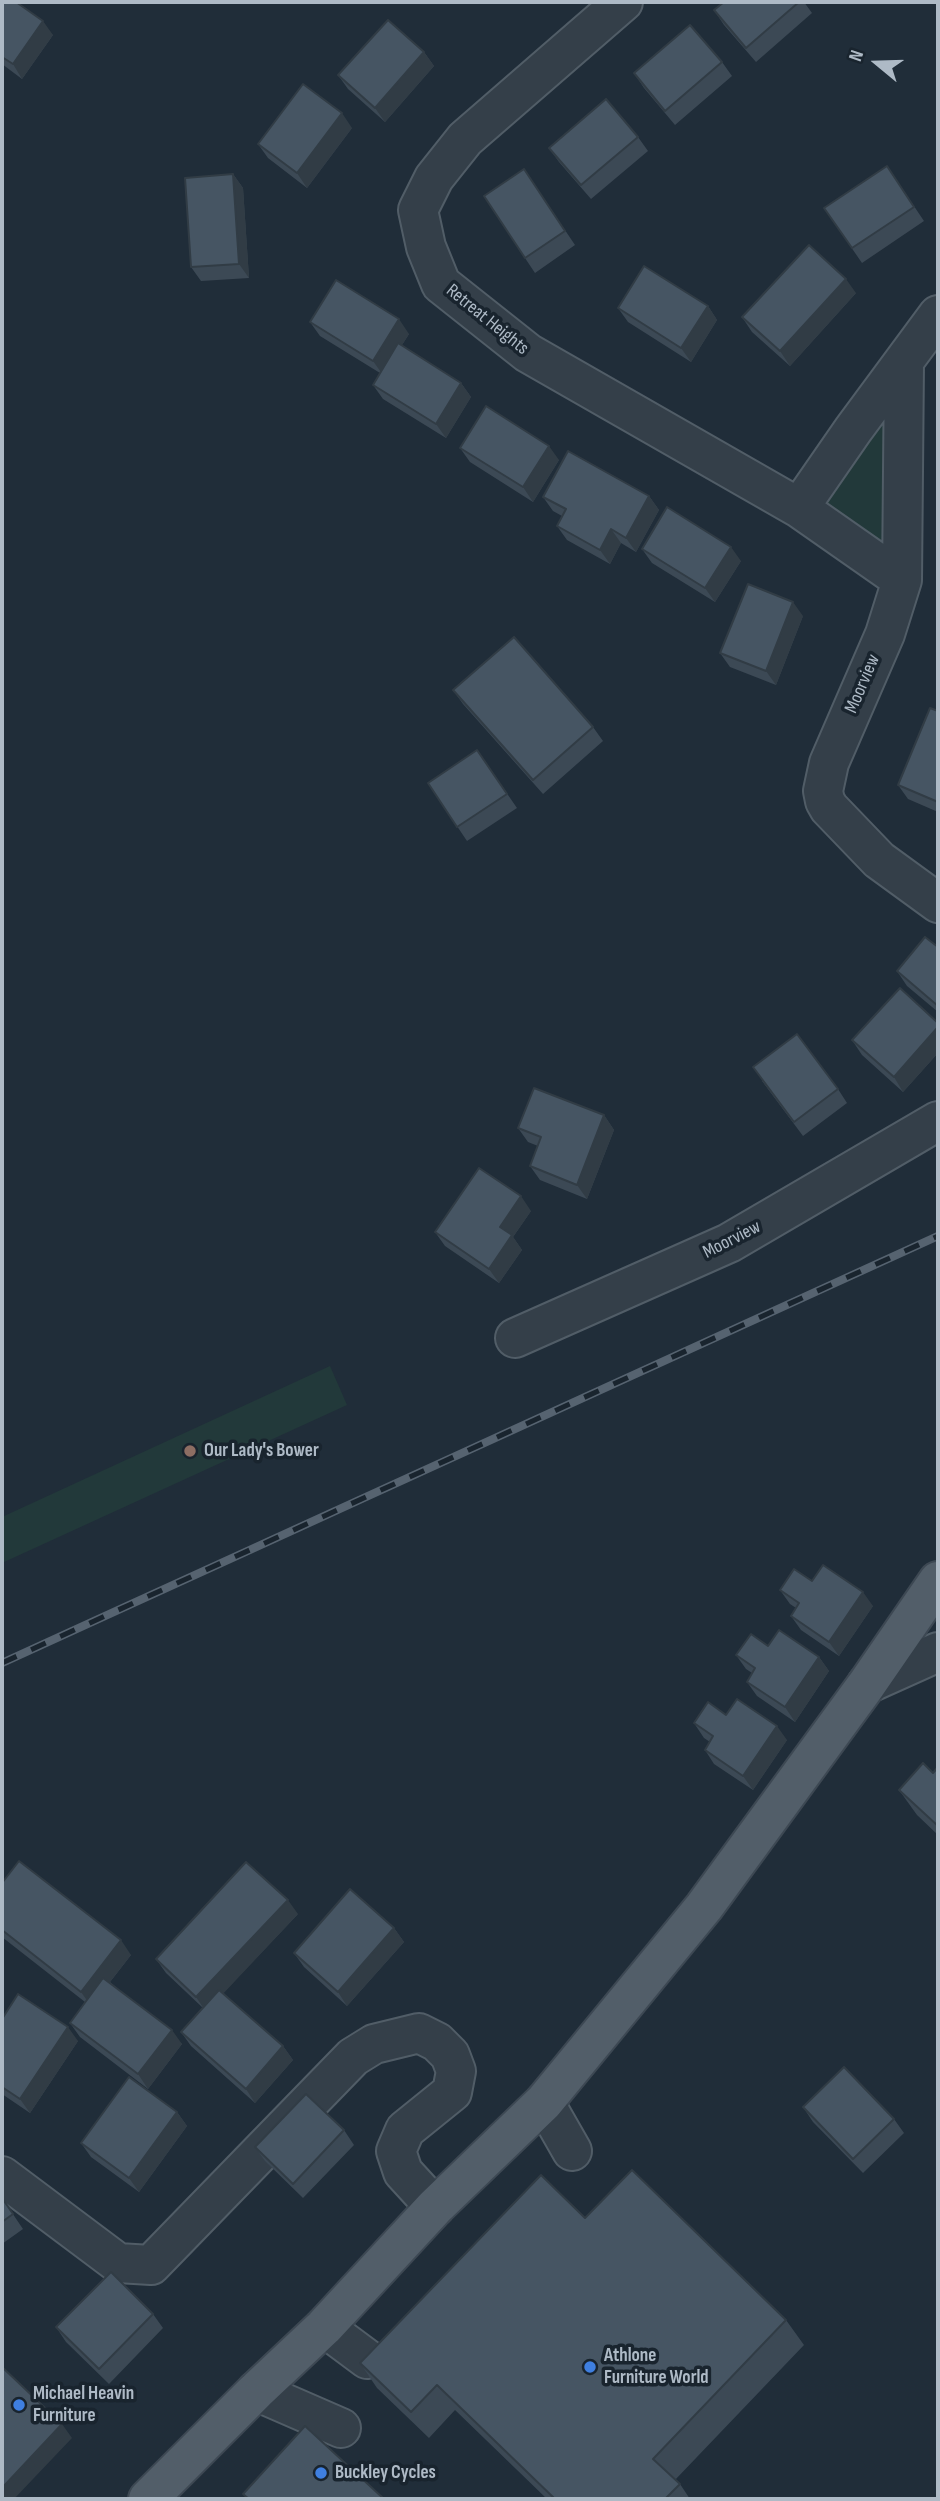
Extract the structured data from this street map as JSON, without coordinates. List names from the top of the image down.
{
  "streets": {
    "street": ["Retreat Heights", "Moorview"]
  },
  "crossings": [
    ["Retreat Heights", "Moorview"]
  ],
  "places": [
    "Our Lady's Bower",
    "Athlone Furniture World",
    "Michael Heavin Furniture",
    "Buckley Cycles"
  ],
  "north": "left"
}
